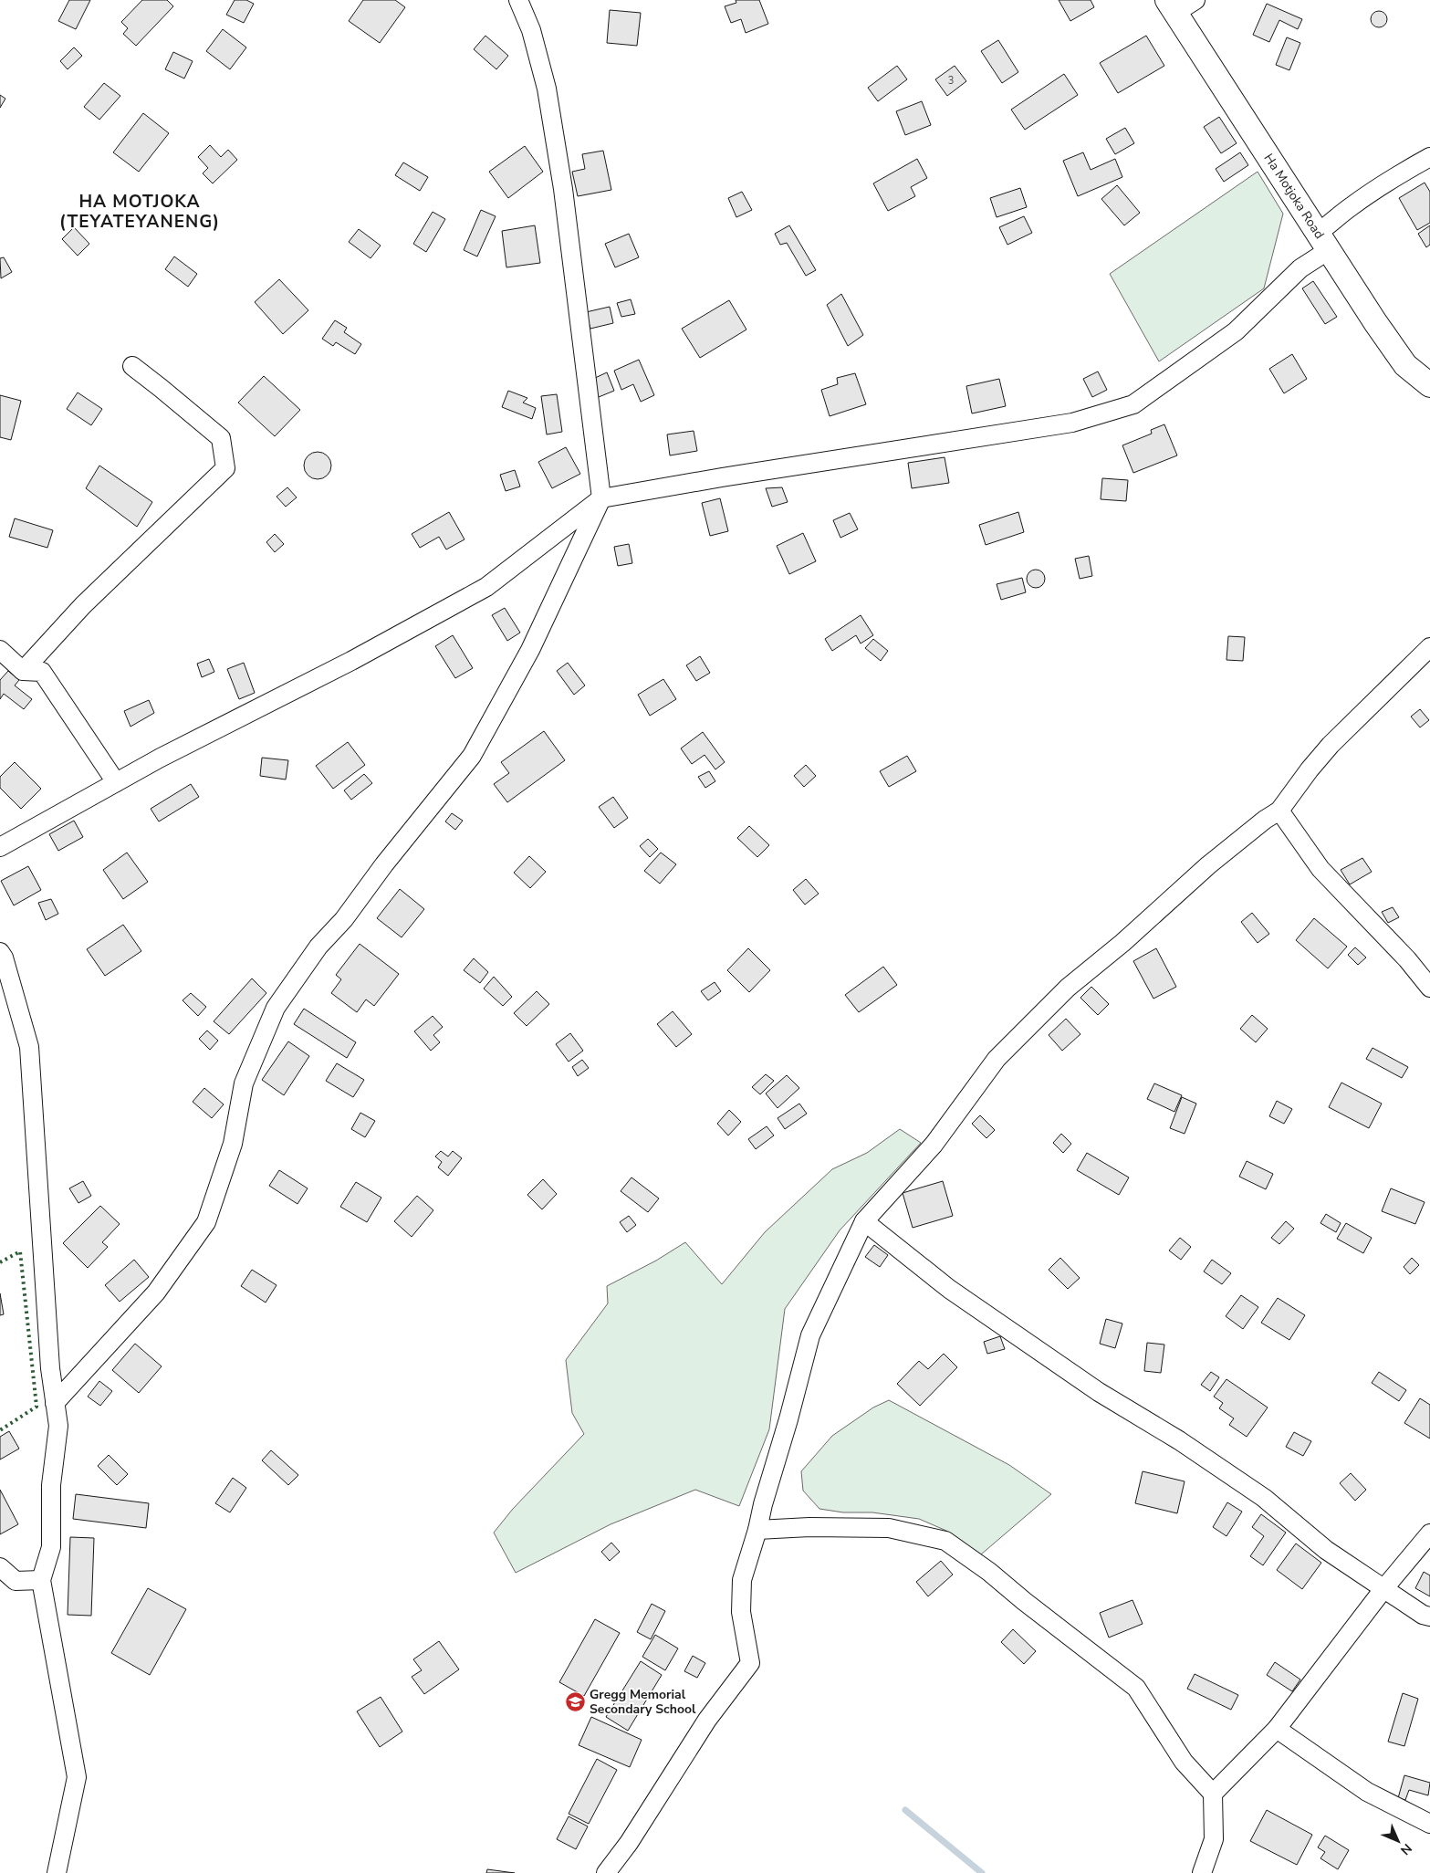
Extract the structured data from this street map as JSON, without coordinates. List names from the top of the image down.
{
  "streets": {
    "street": ["Ha Motjoka Road"]
  },
  "districts": ["HA MOTJOKA (TEYATEYANENG)"],
  "places": {
    "school or university": ["Gregg Memorial Secondary School"]
  },
  "house_numbers": ["3"],
  "north": "bottom right"
}
